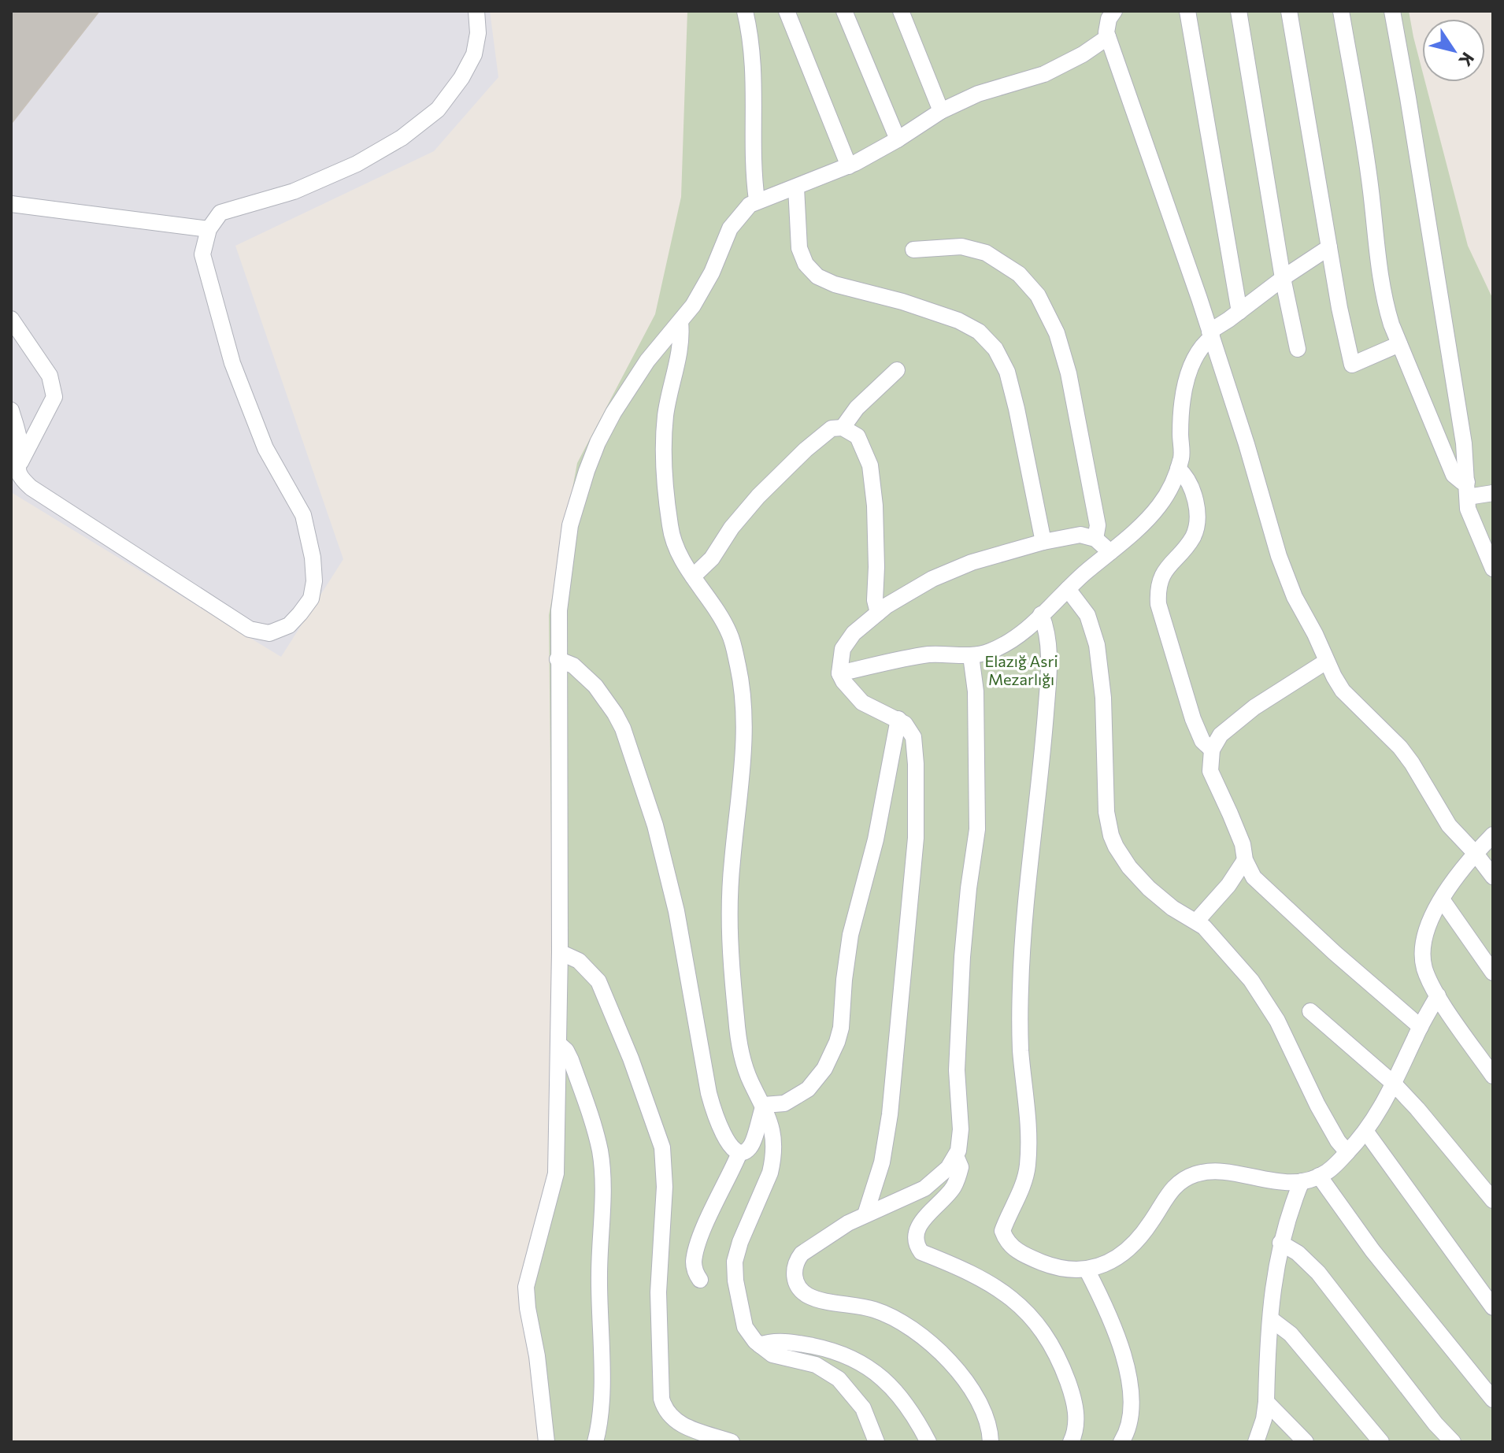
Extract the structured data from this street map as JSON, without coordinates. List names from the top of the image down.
{
  "parks": ["Elazığ Asri Mezarlığı"],
  "north": "bottom right"
}
